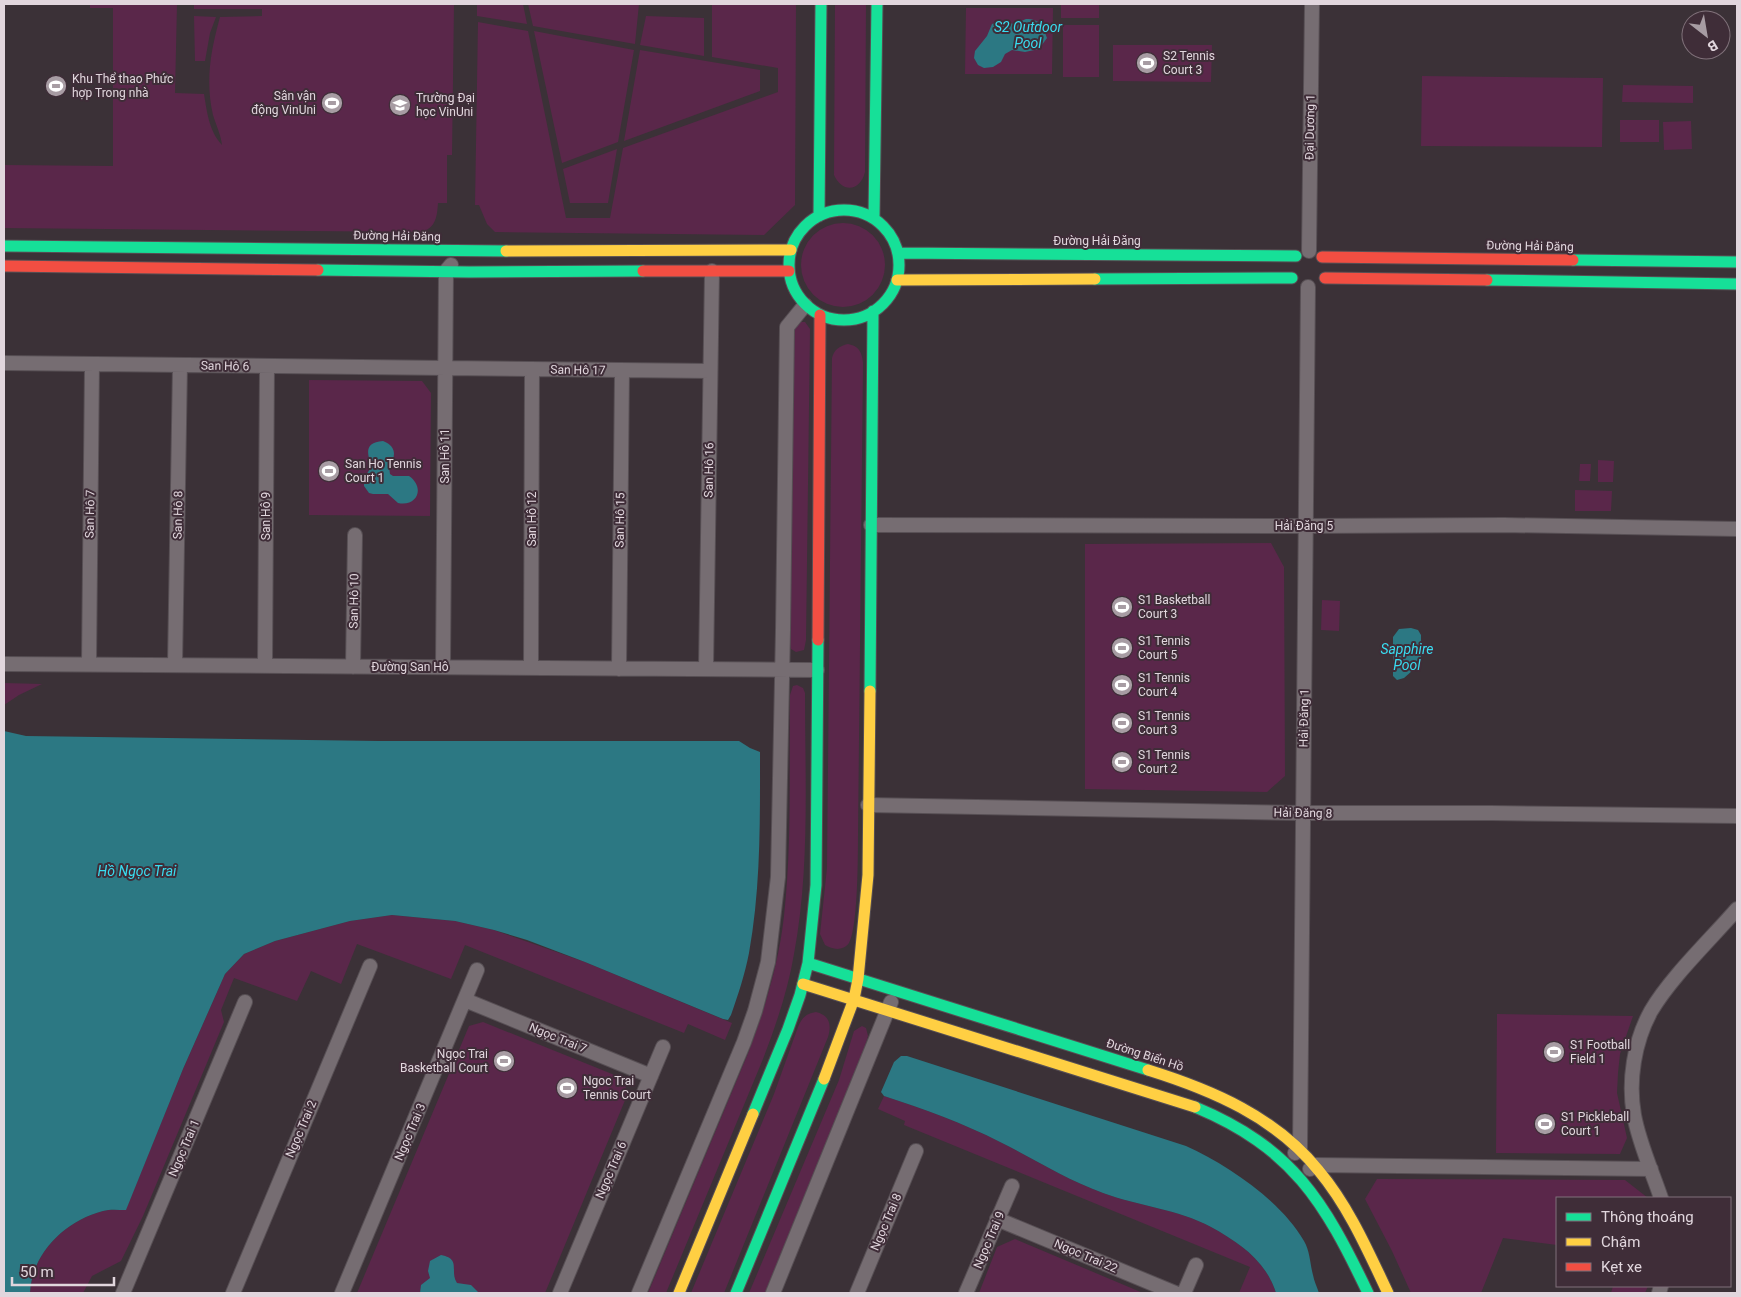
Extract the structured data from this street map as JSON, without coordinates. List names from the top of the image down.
{
  "streets": {
    "street": [
      "Đại Dương 1",
      "Đường Hải Đăng",
      "San Hô 6",
      "San Hô 17",
      "San Hô 11",
      "San Hô 16",
      "San Hô 7",
      "San Hô 8",
      "San Hô 9",
      "San Hô 12",
      "San Hô 15",
      "Hải Đăng 5",
      "San Hô 10",
      "Đường San Hô",
      "Hải Đăng 1",
      "Hải Đăng 8",
      "Ngọc Trai 7",
      "Đường Biển Hồ",
      "Ngọc Trai 2",
      "Ngọc Trai 3",
      "Ngọc Trai 1",
      "Ngọc Trai 6",
      "Ngọc Trai 8",
      "Ngọc Trai 9",
      "Ngọc Trai 22"
    ]
  },
  "crossings": [
    ["Đại Dương 1", "Đường Hải Đăng"],
    ["Đại Dương 1", "Hải Đăng 1"],
    ["Đường Hải Đăng", "Hải Đăng 1"],
    ["San Hô 6", "San Hô 17"],
    ["San Hô 6", "San Hô 11"],
    ["San Hô 6", "San Hô 7"],
    ["San Hô 6", "San Hô 8"],
    ["San Hô 6", "San Hô 9"],
    ["San Hô 17", "San Hô 11"],
    ["San Hô 17", "San Hô 16"],
    ["San Hô 17", "San Hô 12"],
    ["San Hô 17", "San Hô 15"],
    ["San Hô 11", "Đường San Hô"],
    ["San Hô 16", "Đường San Hô"],
    ["San Hô 7", "Đường San Hô"],
    ["San Hô 8", "Đường San Hô"],
    ["San Hô 9", "Đường San Hô"],
    ["San Hô 12", "Đường San Hô"],
    ["San Hô 15", "Đường San Hô"],
    ["Hải Đăng 5", "Hải Đăng 1"],
    ["San Hô 10", "Đường San Hô"],
    ["Hải Đăng 1", "Hải Đăng 8"],
    ["Hải Đăng 1", "Đường Biển Hồ"],
    ["Ngọc Trai 7", "Ngọc Trai 3"],
    ["Ngọc Trai 7", "Ngọc Trai 6"],
    ["Ngọc Trai 9", "Ngọc Trai 22"]
  ],
  "water": ["S2 Outdoor Pool", "Sapphire Pool", "Hồ Ngọc Trai"],
  "places": {
    "sports": [
      "S2 Tennis Court 3",
      "Khu Thể thao Phức hợp Trong nhà",
      "Sân vận động VinUni",
      "San Ho Tennis Court 1",
      "S1 Basketball Court 3",
      "S1 Tennis Court 5",
      "S1 Tennis Court 4",
      "S1 Tennis Court 3",
      "S1 Tennis Court 2",
      "S1 Football Field 1",
      "Ngọc Trai Basketball Court",
      "Ngoc Trai Tennis Court",
      "S1 Pickleball Court 1"
    ],
    "school or university": ["Trường Đại học VinUni"]
  },
  "legend": ["Thông thoáng", "Chậm", "Kẹt xe"],
  "scale_bar": "50 m",
  "north": "bottom right"
}
